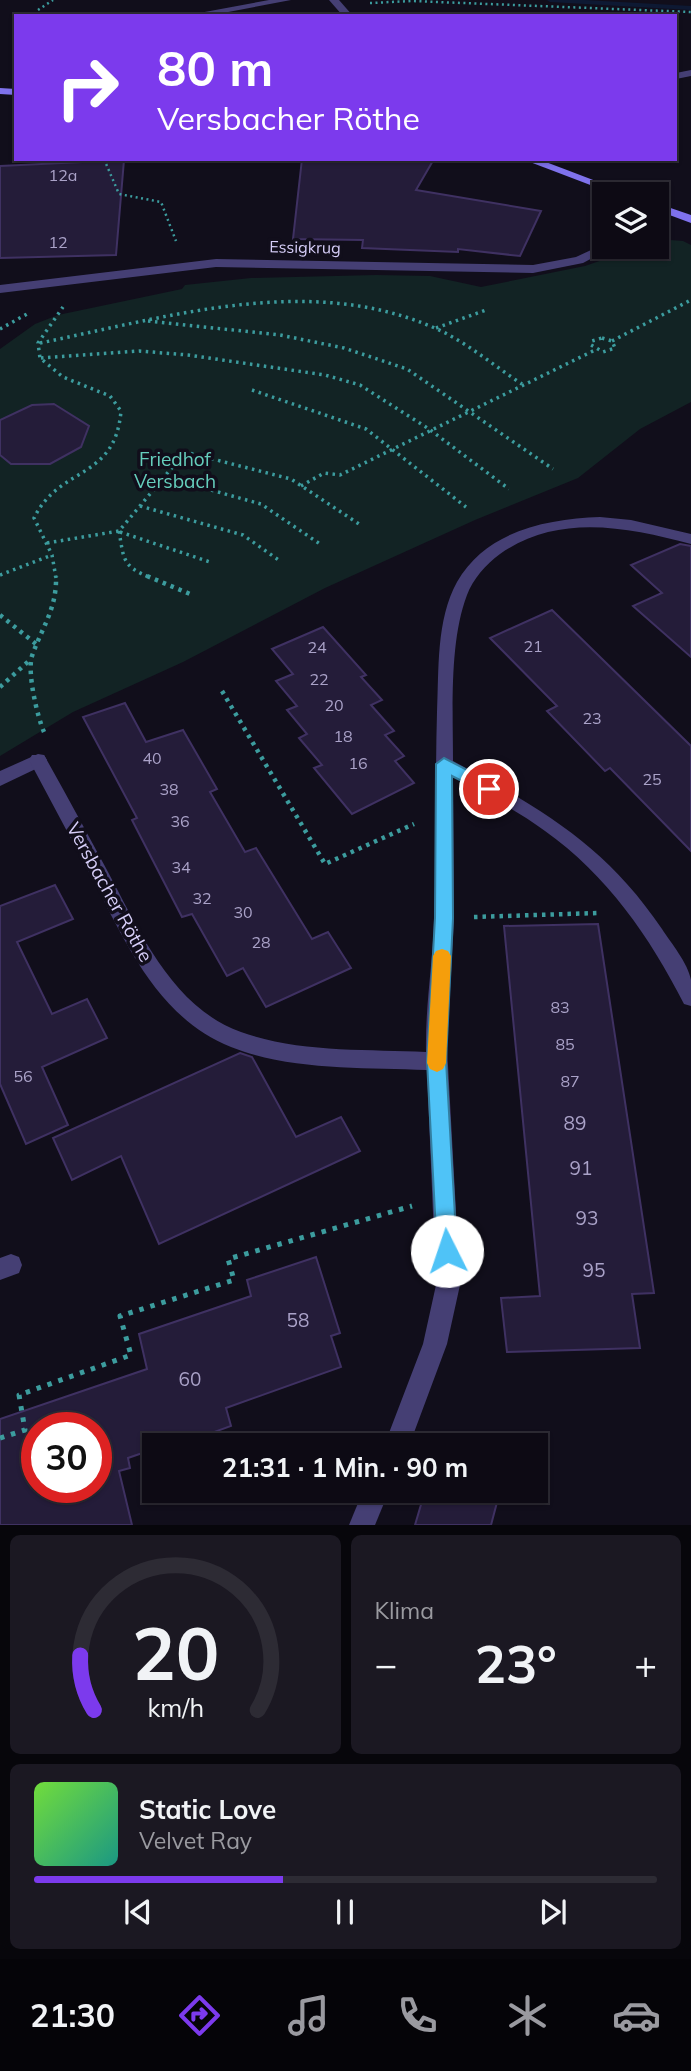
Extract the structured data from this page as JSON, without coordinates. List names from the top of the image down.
{
  "streets": {
    "street": ["Essigkrug", "Versbacher Röthe"]
  },
  "parks": ["Friedhof Versbach"],
  "house_numbers": [
    "12a",
    "12",
    "21",
    "24",
    "22",
    "20",
    "23",
    "18",
    "40",
    "16",
    "25",
    "38",
    "36",
    "34",
    "32",
    "30",
    "28",
    "83",
    "85",
    "56",
    "87",
    "89",
    "91",
    "93",
    "95",
    "58",
    "60"
  ],
  "page": {
    "turn": ["80 m", "Versbacher Röthe"],
    "limit": "30",
    "trip": "21:31 · 1 Min. · 90 m",
    "tile": "Klima",
    "heat": ["−", "23°", "+"],
    "song": ["Static Love", "Velvet Ray"],
    "tabs": "21:30",
    "gauge": ["20", "km/h"]
  }
}
